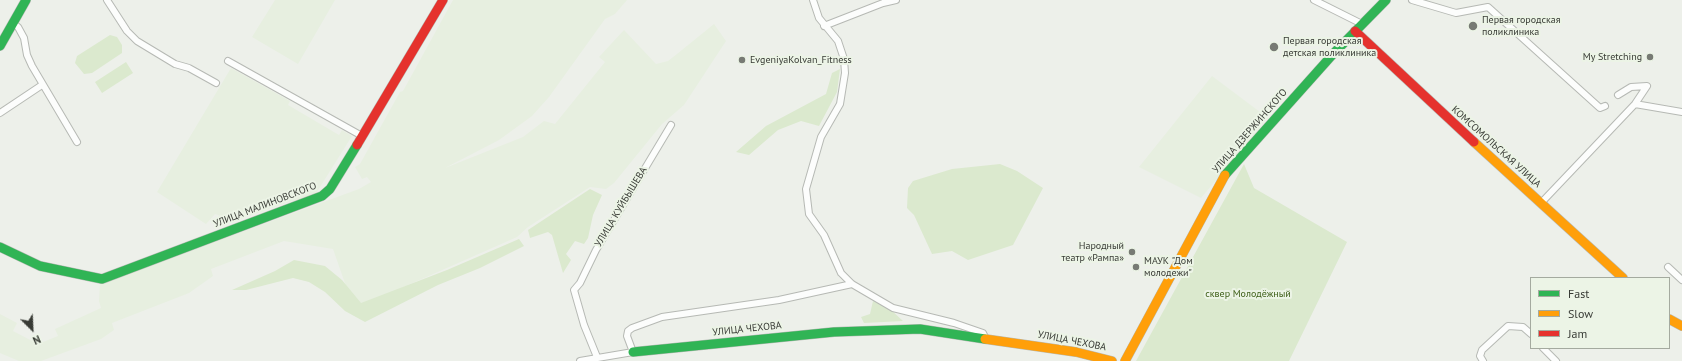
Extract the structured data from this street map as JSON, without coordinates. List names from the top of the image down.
{
  "streets": {
    "street": [
      "УЛИЦА ДЗЕРЖИНСКОГО",
      "КОМСОМОЛЬСКАЯ УЛИЦА",
      "УЛИЦА МАЛИНОВСКОГО",
      "УЛИЦА КУЙБЫШЕВА",
      "УЛИЦА ЧЕХОВА"
    ]
  },
  "crossings": [
    ["УЛИЦА ДЗЕРЖИНСКОГО", "КОМСОМОЛЬСКАЯ УЛИЦА"]
  ],
  "parks": ["сквер Молодёжный"],
  "places": [
    "Первая городская поликлиника",
    "Первая городская детская поликлиника",
    "My Stretching",
    "EvgeniyaKolvan_Fitness",
    "Народный театр «Рампа»",
    "МАУК \"Дом молодежи\""
  ],
  "legend": ["Fast", "Slow", "Jam"],
  "north": "bottom right"
}
